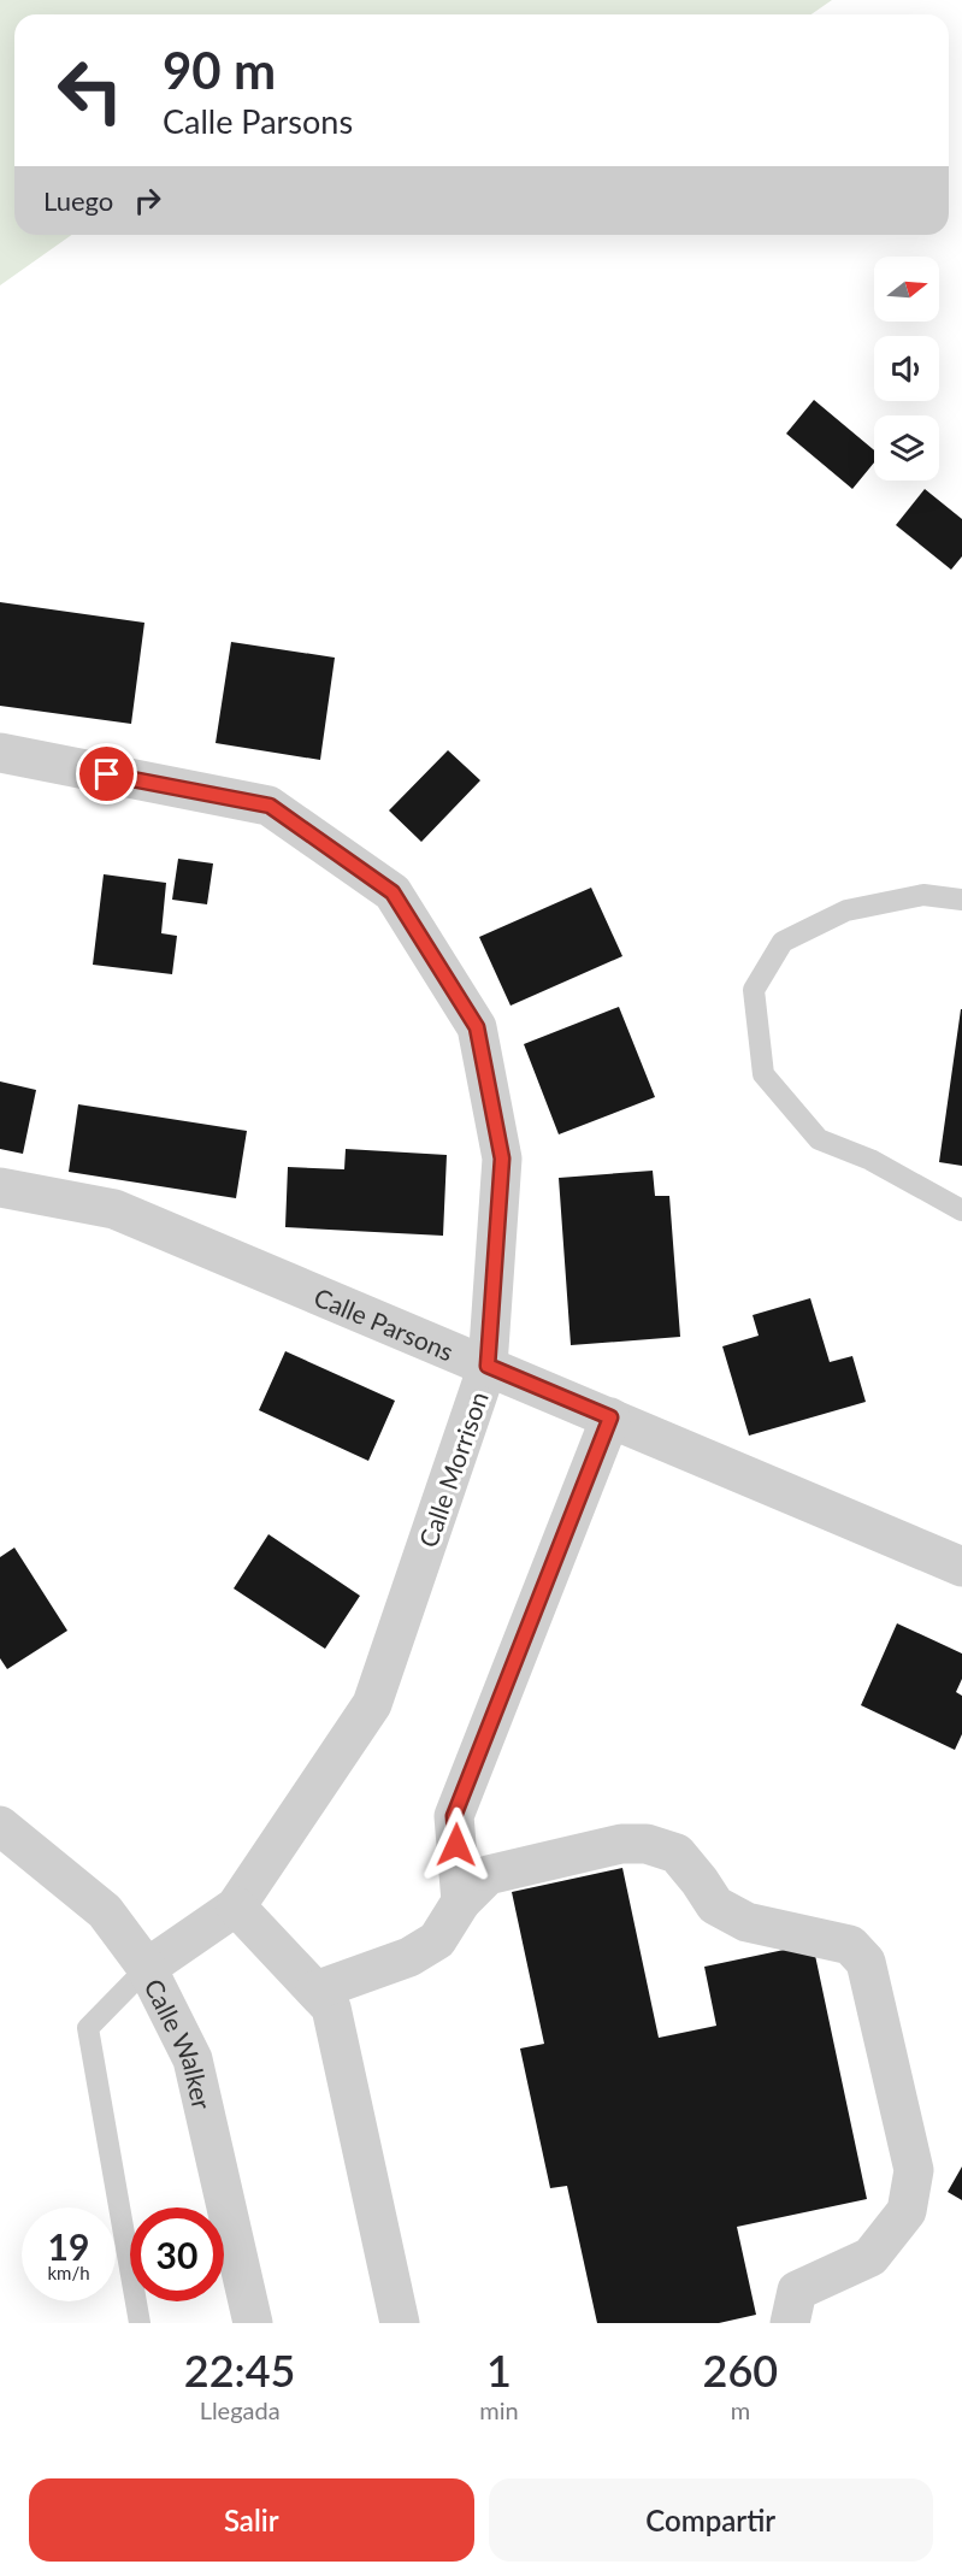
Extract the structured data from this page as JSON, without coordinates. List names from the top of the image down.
{
  "streets": {
    "street": ["Calle Parsons", "Calle Morrison", "Calle Walker"]
  },
  "crossings": [
    ["Calle Parsons", "Calle Morrison"],
    ["Calle Morrison", "Calle Walker"]
  ],
  "north": "right",
  "page": {
    "turn": ["90 m", "Calle Parsons"],
    "then": "Luego",
    "speed": "19 km/h",
    "limit": "30",
    "eta": [
      "22:45",
      "Llegada",
      "1",
      "min",
      "260",
      "m"
    ],
    "buttons": ["Salir", "Compartir"]
  }
}
